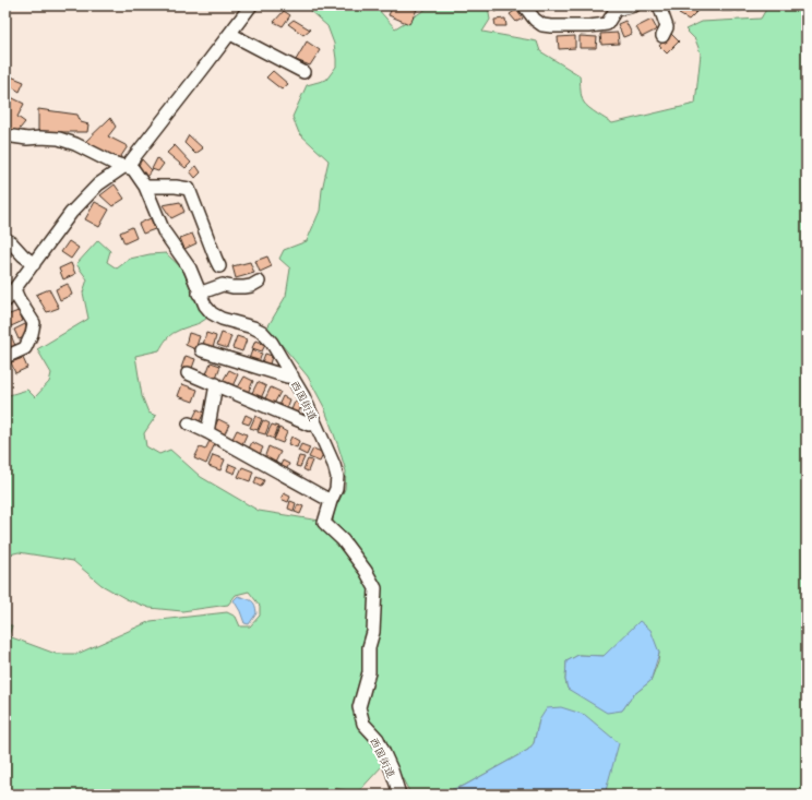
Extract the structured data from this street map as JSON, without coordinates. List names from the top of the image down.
{
  "streets": {
    "street": ["西国街道"]
  }
}
